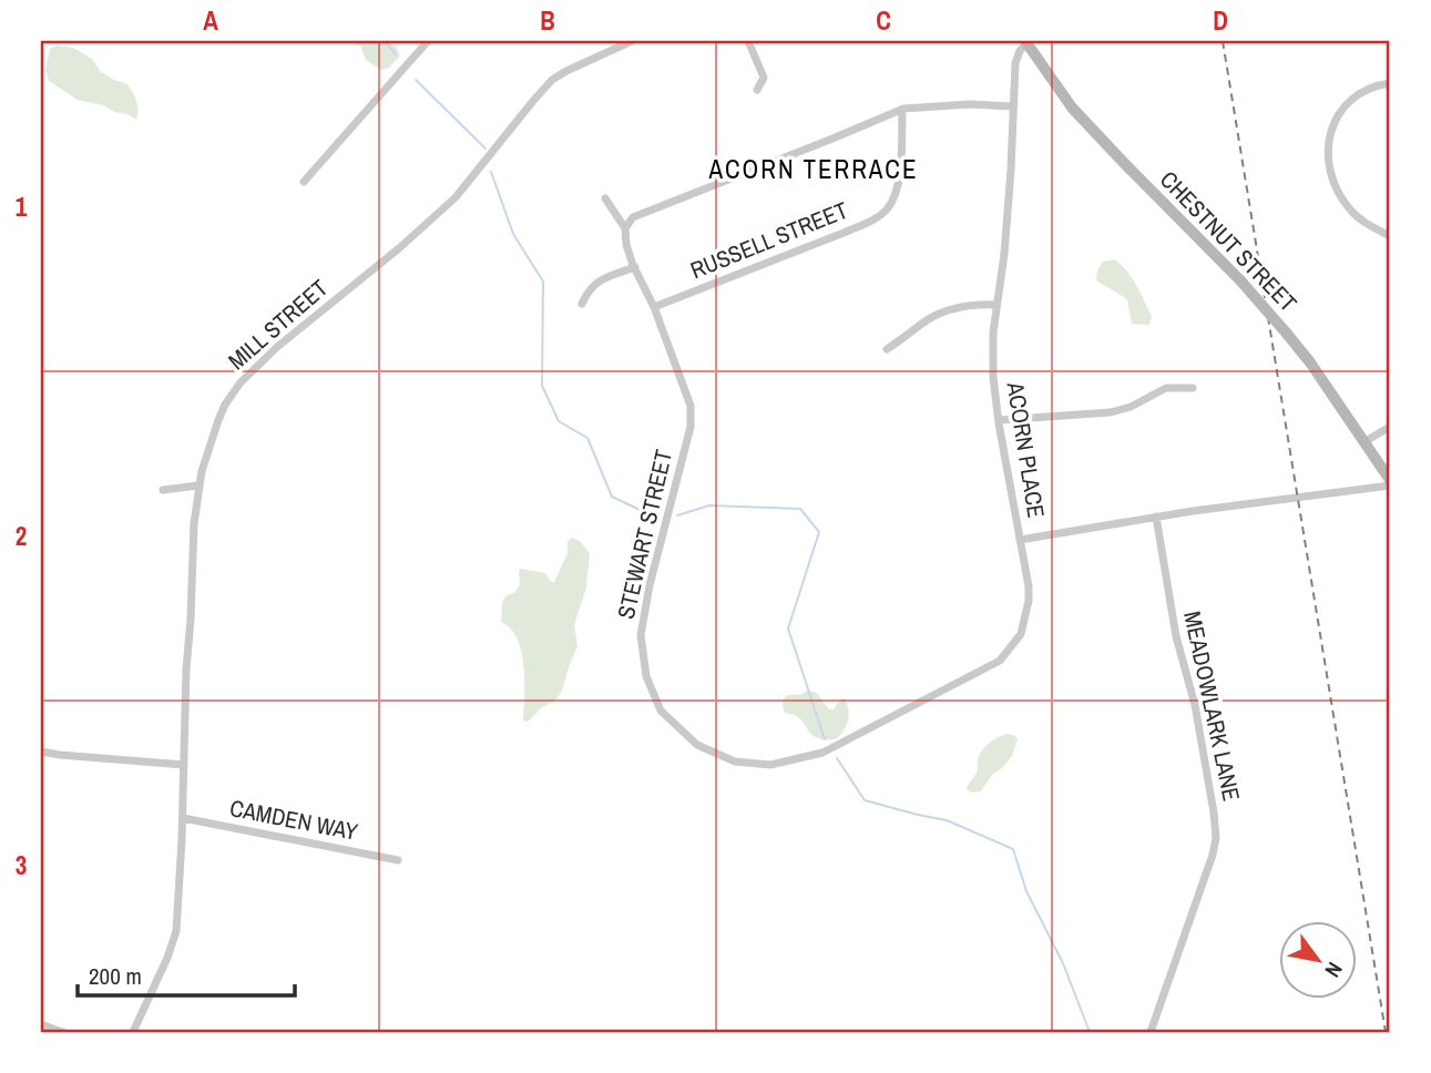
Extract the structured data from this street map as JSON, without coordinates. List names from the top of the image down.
{
  "streets": {
    "main road": ["CHESTNUT STREET"],
    "street": [
      "RUSSELL STREET",
      "MILL STREET",
      "ACORN PLACE",
      "STEWART STREET",
      "MEADOWLARK LANE",
      "CAMDEN WAY"
    ]
  },
  "crossings": [
    ["RUSSELL STREET", "STEWART STREET"],
    ["CHESTNUT STREET", "ACORN PLACE"],
    ["MILL STREET", "CAMDEN WAY"],
    ["ACORN PLACE", "STEWART STREET"],
    ["ACORN PLACE", "MEADOWLARK LANE"]
  ],
  "districts": ["ACORN TERRACE"],
  "scale_bar": "200 m",
  "north": "bottom right",
  "grid": {
    "columns": [
      "A",
      "B",
      "C",
      "D"
    ],
    "rows": ["1", "2", "3"]
  }
}
